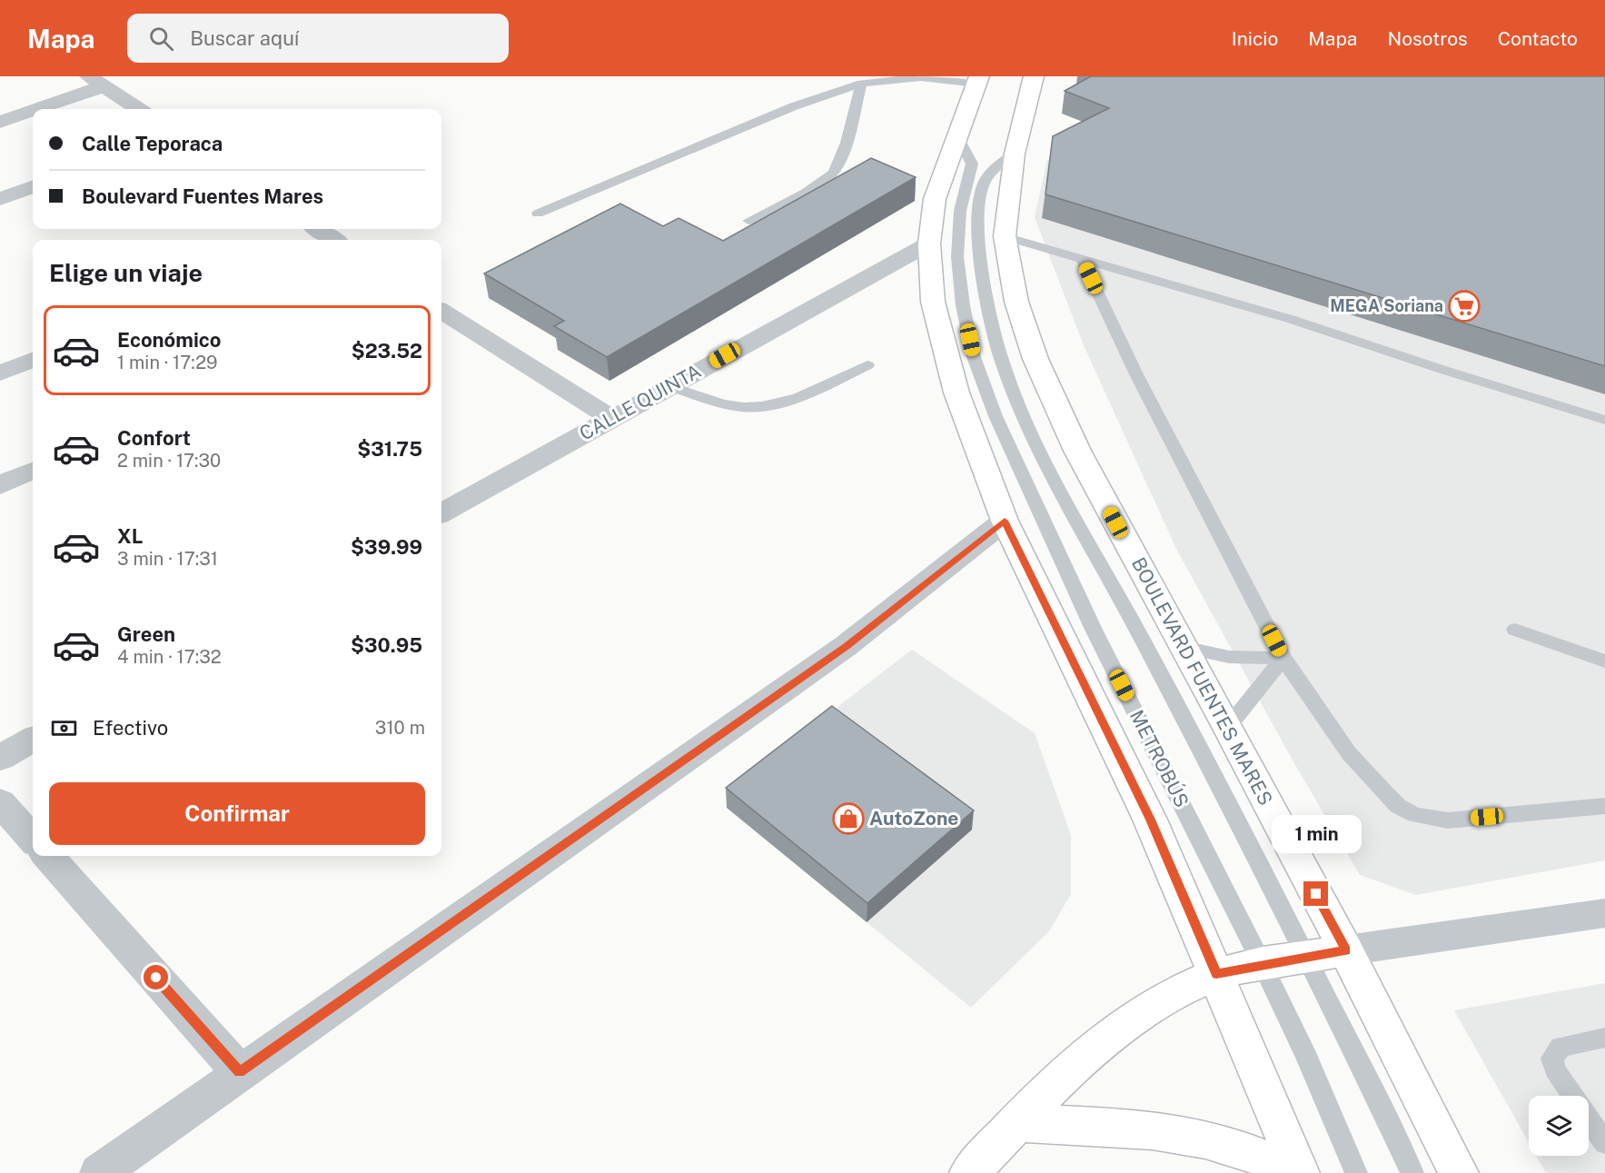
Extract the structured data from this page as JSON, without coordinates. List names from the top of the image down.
{
  "streets": {
    "main road": ["BOULEVARD FUENTES MARES"],
    "street": ["CALLE QUINTA"],
    "lane": ["METROBÚS"]
  },
  "places": {
    "supermarket": ["MEGA Soriana"],
    "shop": ["AutoZone"]
  },
  "page": {
    "header": "Mapa",
    "search": "Buscar aquí",
    "nav": [
      "Inicio",
      "Mapa",
      "Nosotros",
      "Contacto"
    ],
    "banner": ["Calle Teporaca", "Boulevard Fuentes Mares"],
    "heading": "Elige un viaje",
    "list": [
      {
        "name": "Económico",
        "note": "1 min · 17:29",
        "value": "$23.52"
      },
      {
        "name": "Confort",
        "note": "2 min · 17:30",
        "value": "$31.75"
      },
      {
        "name": "XL",
        "note": "3 min · 17:31",
        "value": "$39.99"
      },
      {
        "name": "Green",
        "note": "4 min · 17:32",
        "value": "$30.95"
      }
    ],
    "pay": ["Efectivo", "310 m"],
    "buttons": "Confirmar",
    "bubble": "1 min"
  }
}
